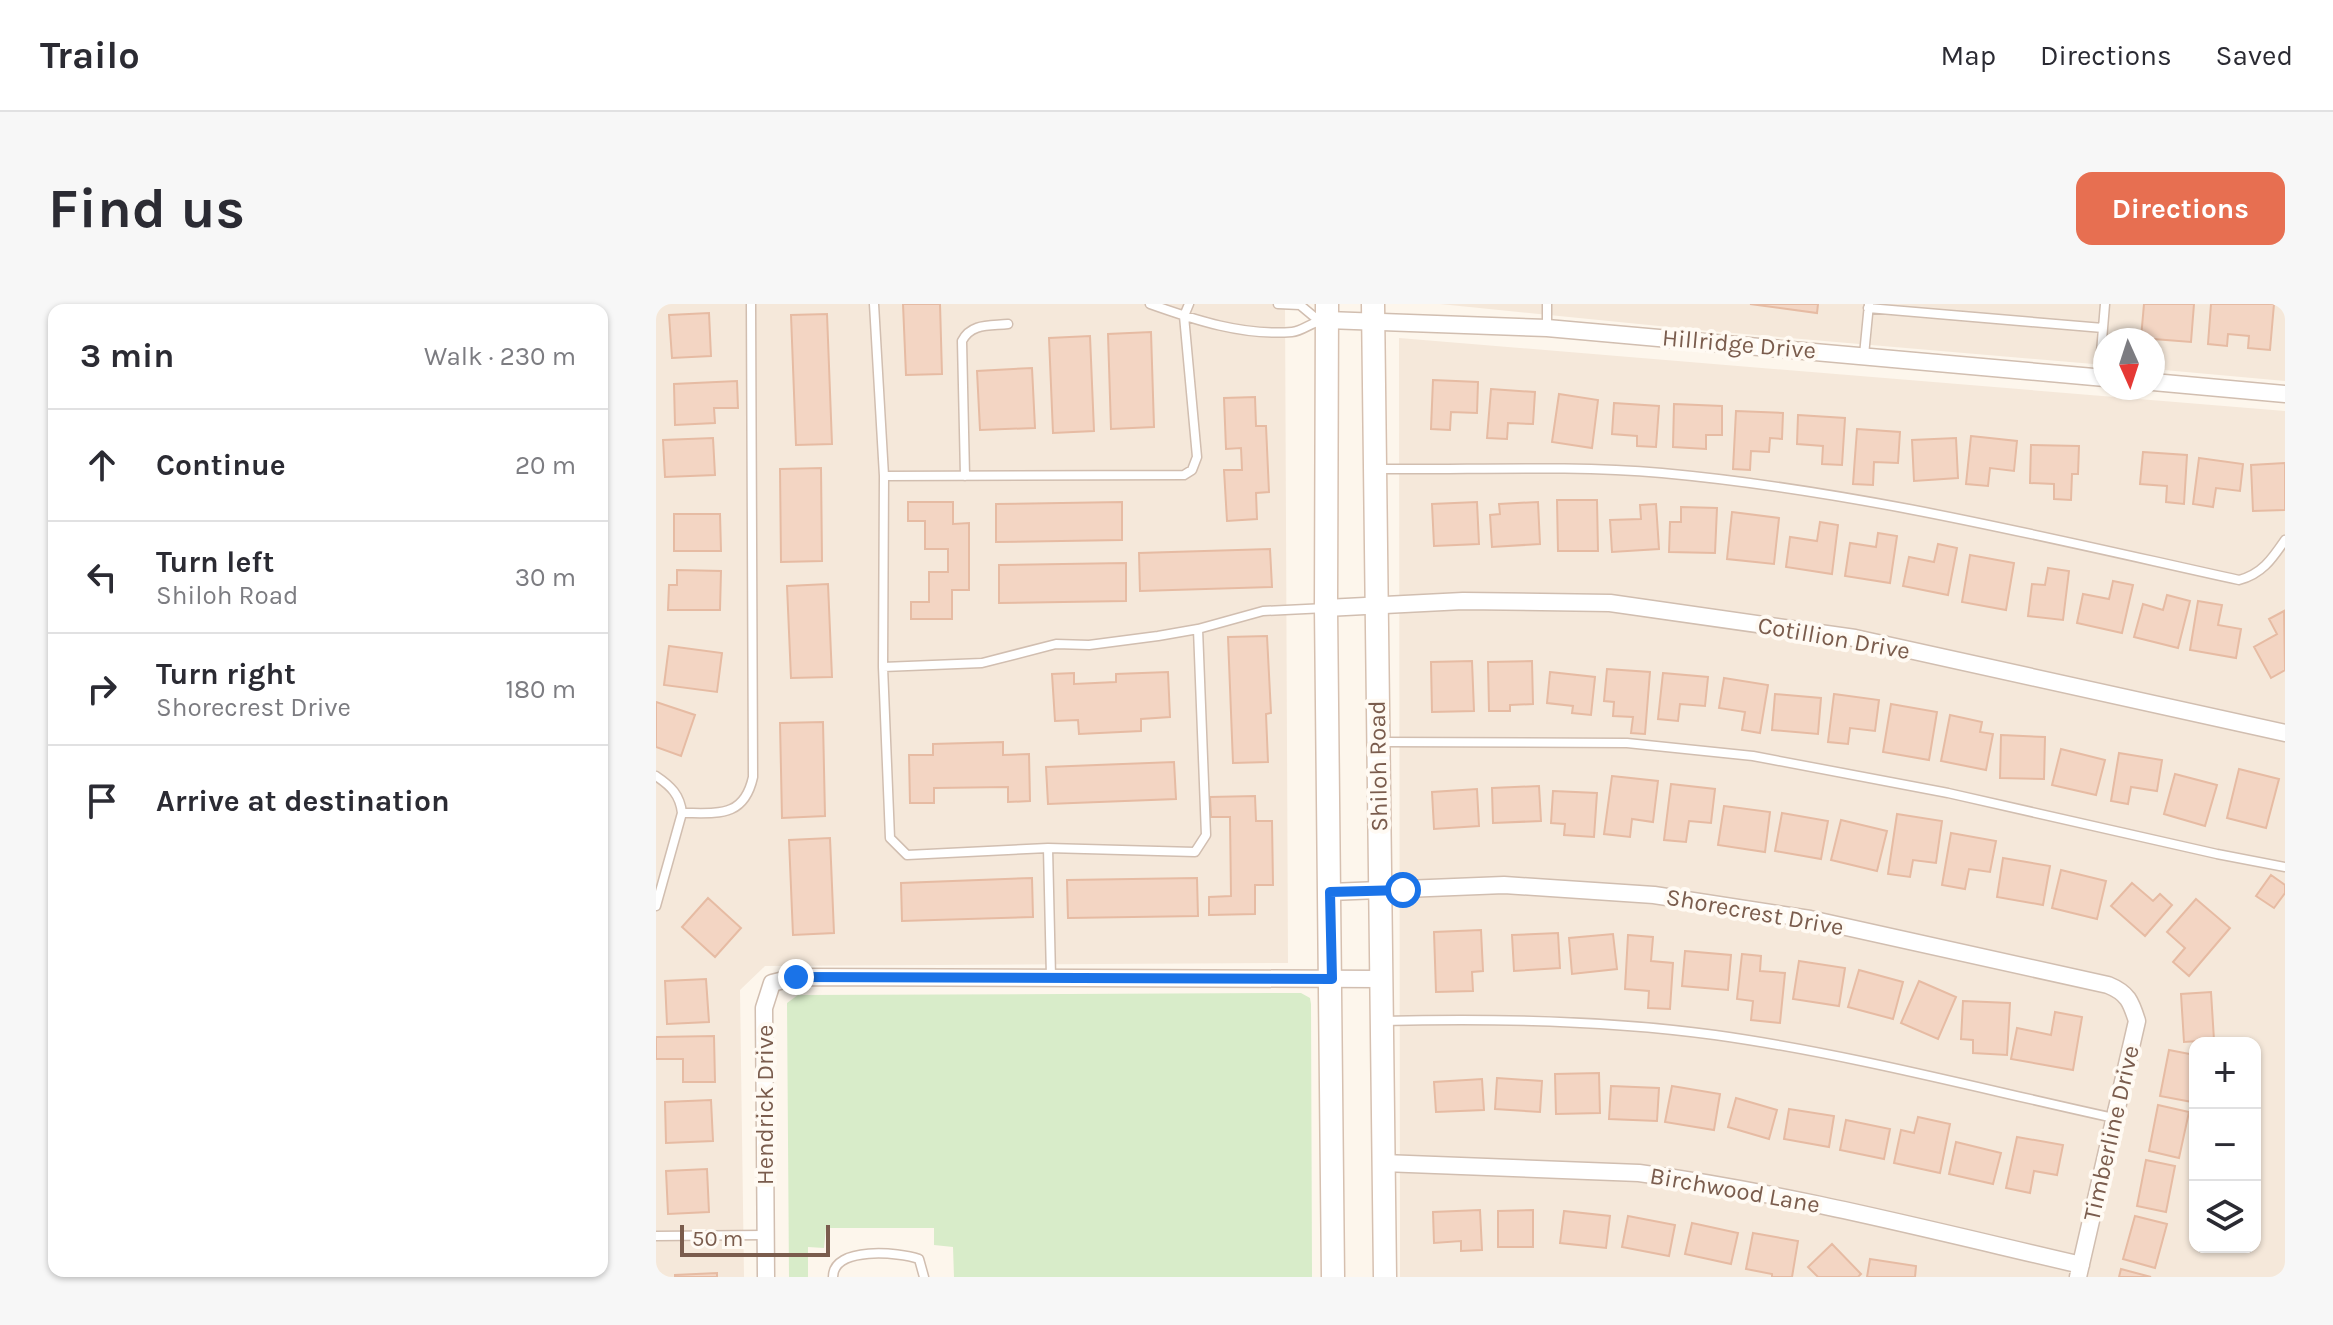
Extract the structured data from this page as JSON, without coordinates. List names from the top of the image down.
{
  "streets": {
    "main road": ["Shiloh Road"],
    "street": [
      "Hillridge Drive",
      "Cotillion Drive",
      "Shorecrest Drive",
      "Hendrick Drive",
      "Timberline Drive",
      "Birchwood Lane"
    ]
  },
  "crossings": [
    ["Hillridge Drive", "Shiloh Road"],
    ["Cotillion Drive", "Shiloh Road"],
    ["Shiloh Road", "Shorecrest Drive"],
    ["Shiloh Road", "Birchwood Lane"],
    ["Shorecrest Drive", "Timberline Drive"],
    ["Timberline Drive", "Birchwood Lane"]
  ],
  "scale_bar": "50 m",
  "north": "bottom",
  "page": {
    "header": "Trailo",
    "nav": ["Map", "Directions", "Saved"],
    "buttons": "Directions",
    "title": "Find us",
    "heading": ["3 min", "Walk · 230 m"],
    "list": [
      ["Continue", "20 m"],
      ["Turn left", "Shiloh Road", "30 m"],
      ["Turn right", "Shorecrest Drive", "180 m"],
      "Arrive at destination"
    ],
    "map_buttons": ["+", "−"],
    "scale": "50 m"
  }
}
